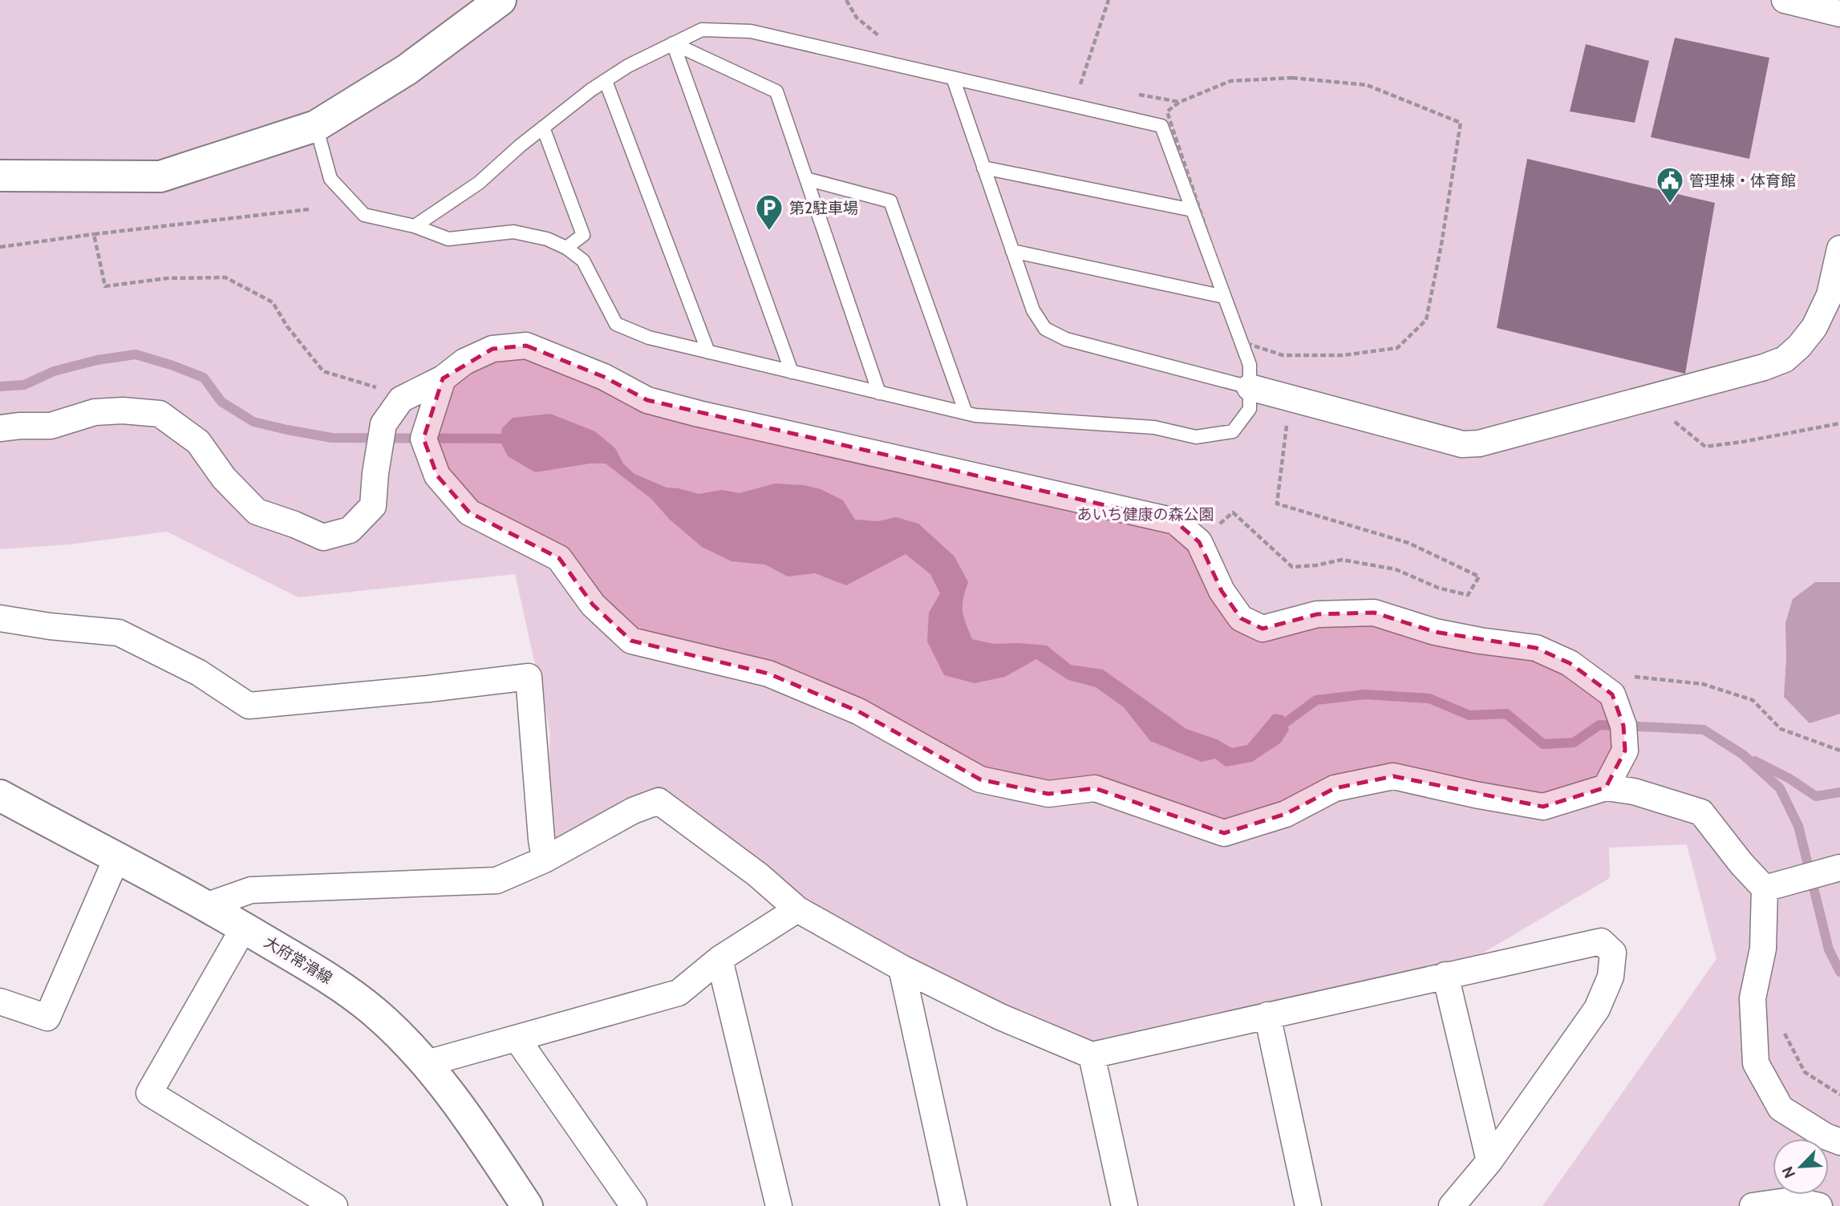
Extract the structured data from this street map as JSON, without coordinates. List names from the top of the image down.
{
  "streets": {
    "main road": ["大府常滑線"]
  },
  "parks": ["あいち健康の森公園"],
  "places": {
    "public building": ["管理棟・体育館"],
    "parking": ["第2駐車場"]
  },
  "north": "bottom left"
}
